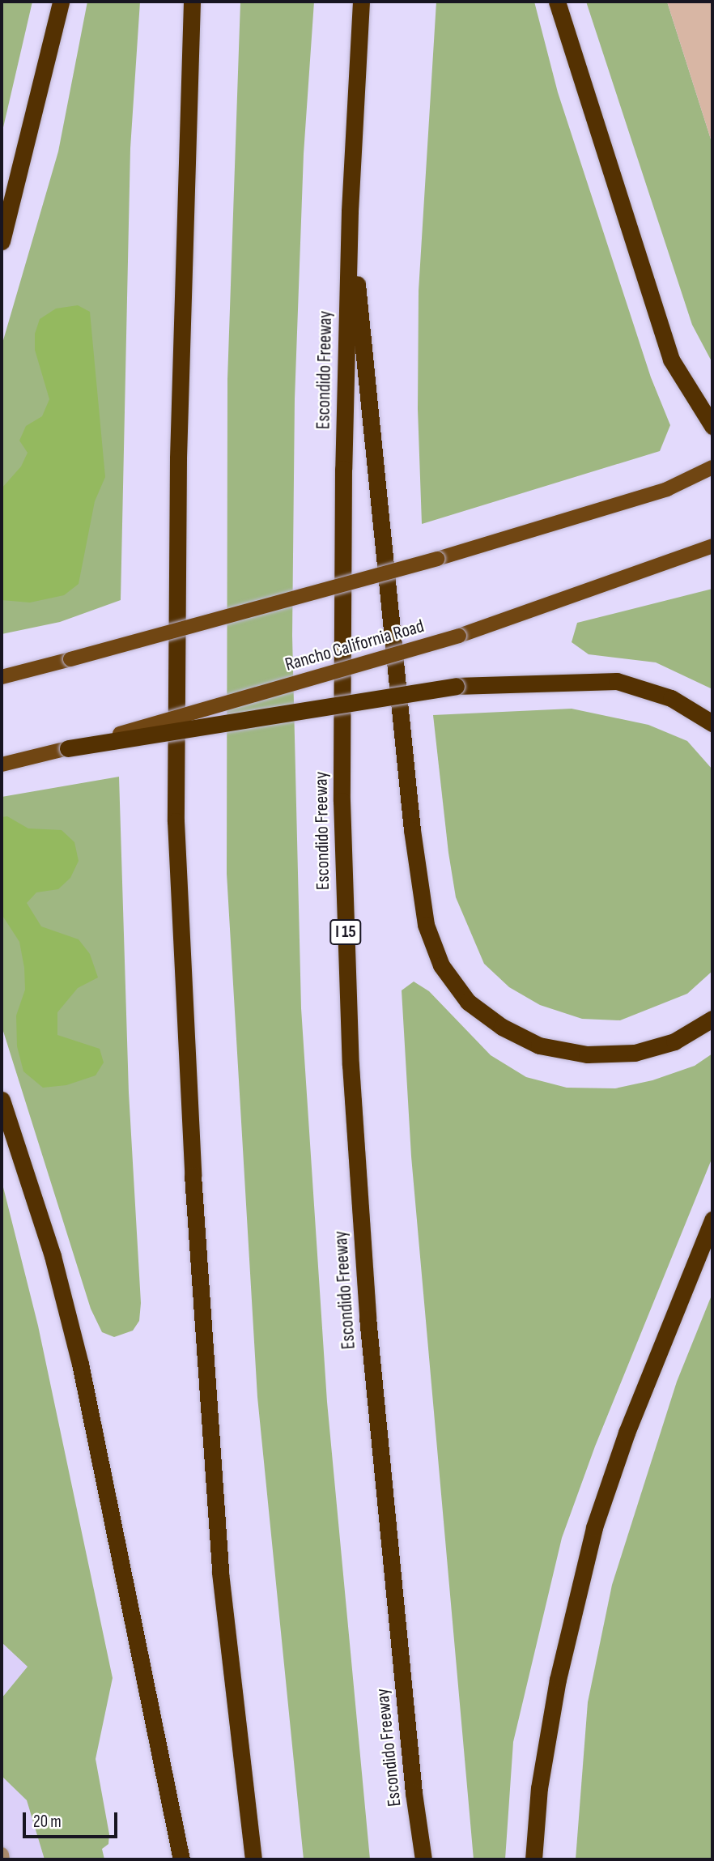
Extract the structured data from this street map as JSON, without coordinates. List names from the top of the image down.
{
  "streets": {
    "highway": ["Escondido Freeway", "I 15"],
    "main road": ["Rancho California Road"]
  },
  "scale_bar": "20 m"
}
